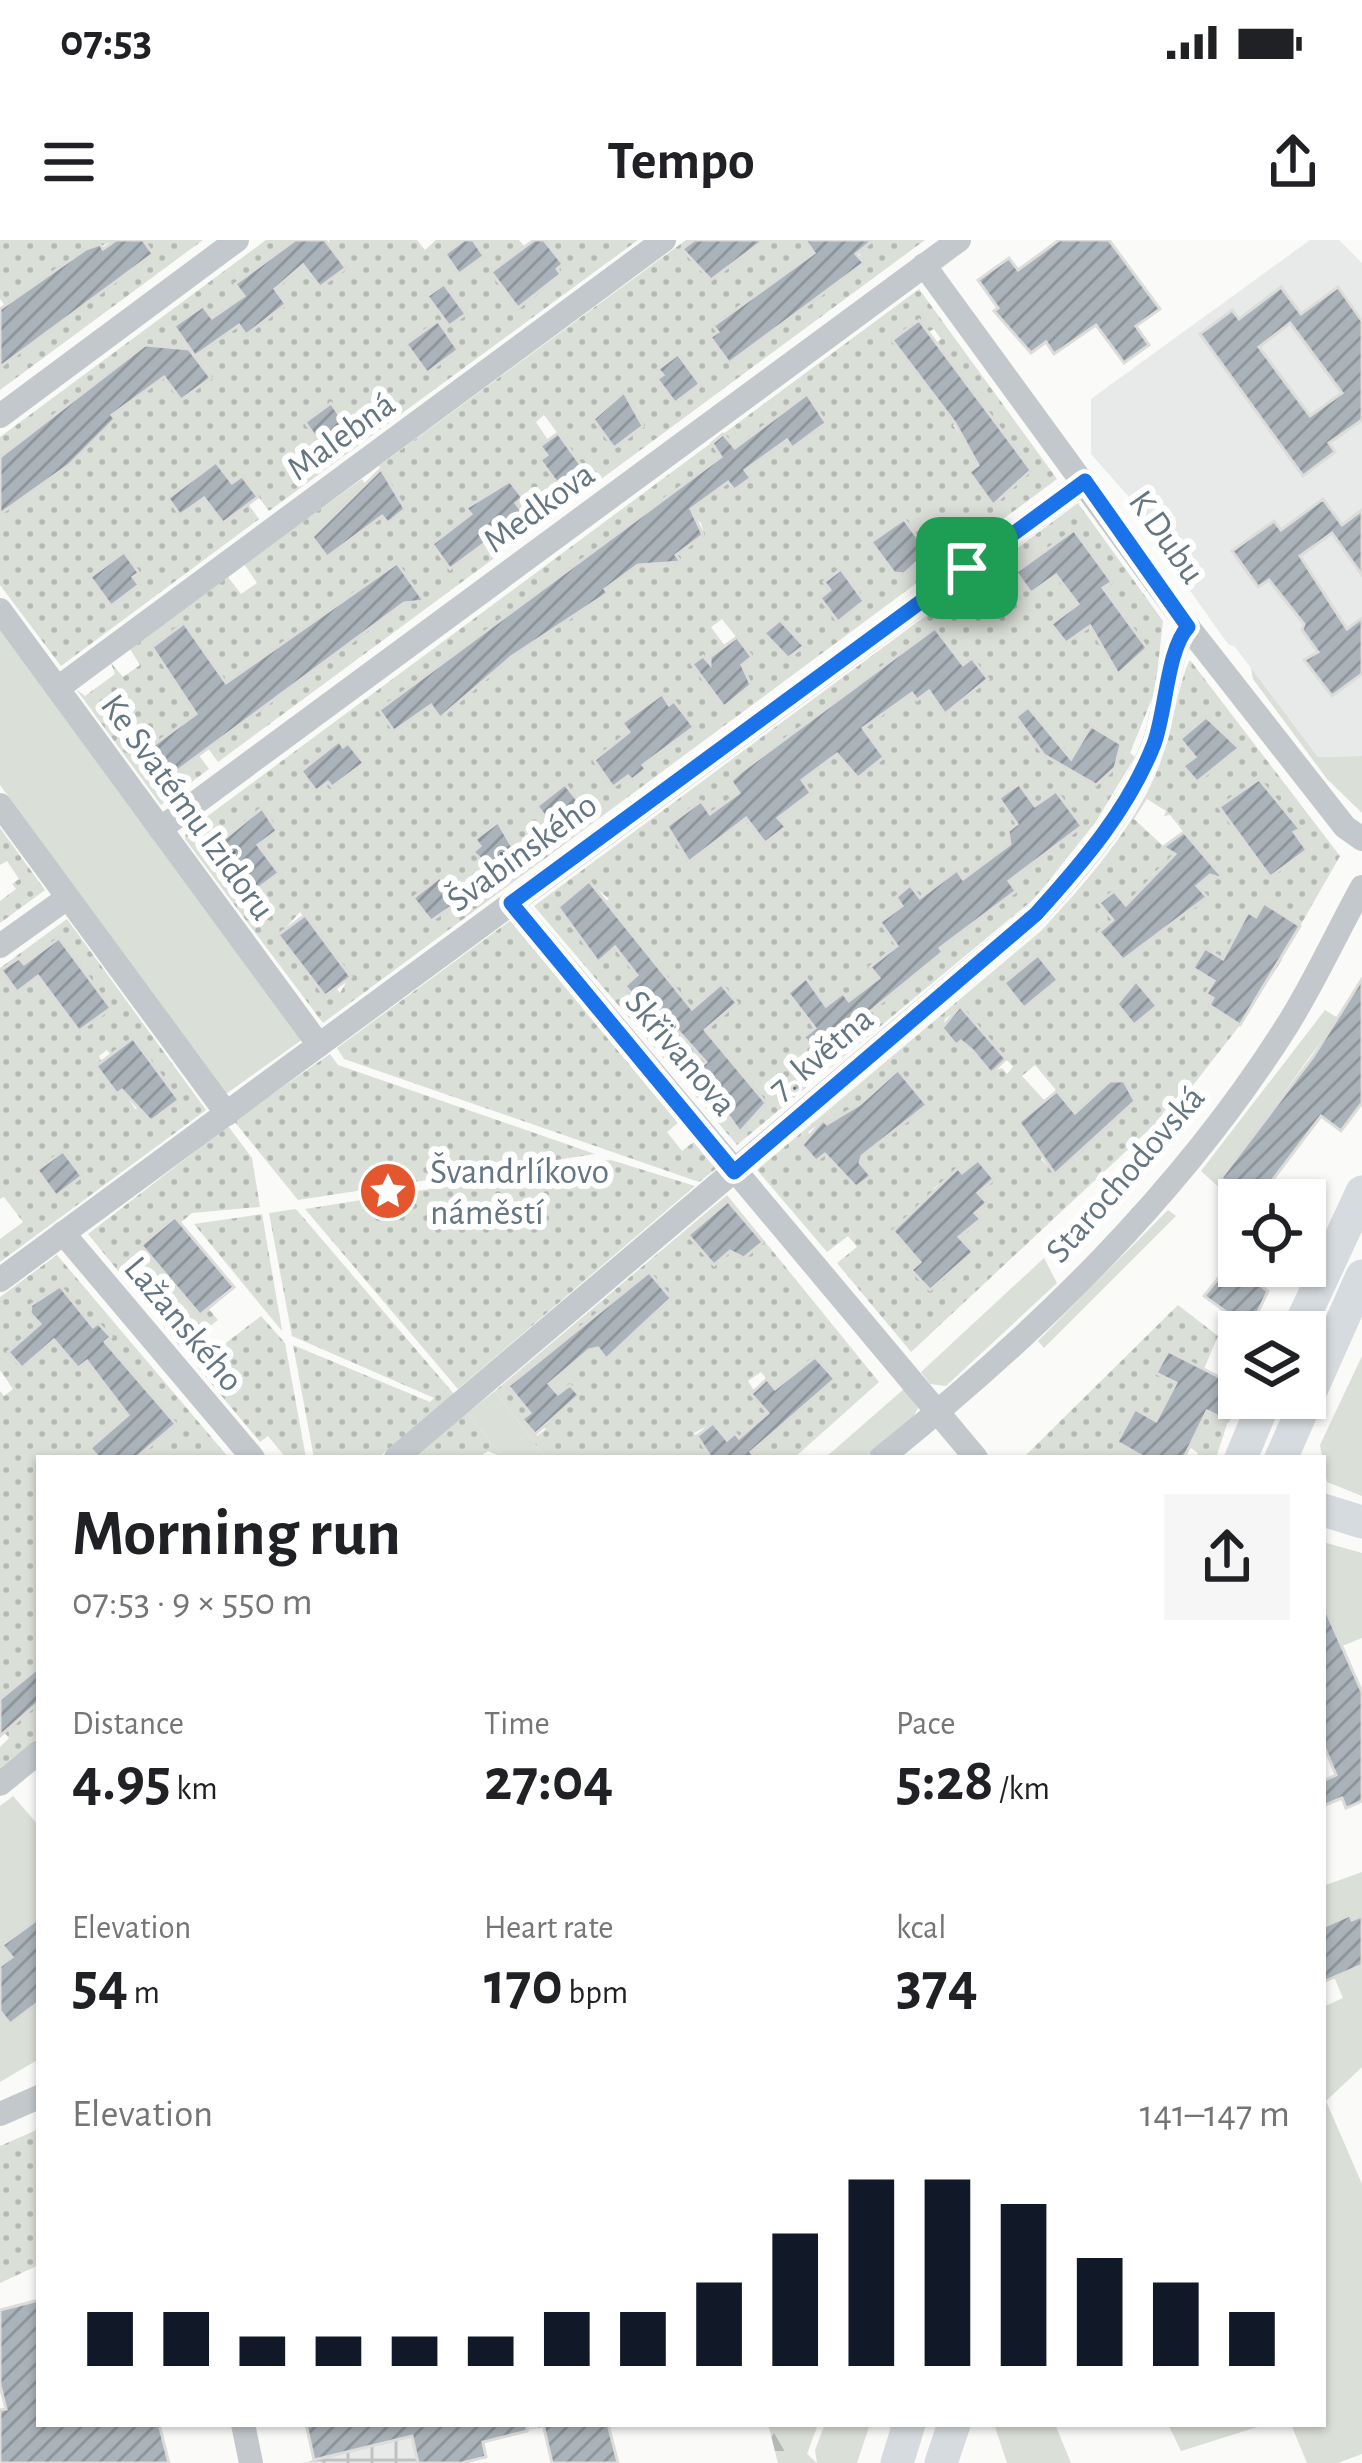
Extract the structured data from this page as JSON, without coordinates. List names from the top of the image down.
{
  "streets": {
    "street": [
      "Malebná",
      "Medkova",
      "K Dubu",
      "Ke Svatému Izidoru",
      "Švabinského",
      "Skřivanova",
      "7. května",
      "Starochodovská",
      "Lažanského"
    ]
  },
  "crossings": [
    ["Malebná", "Ke Svatému Izidoru"],
    ["Medkova", "K Dubu"],
    ["Medkova", "Ke Svatému Izidoru"],
    ["K Dubu", "Švabinského"],
    ["K Dubu", "7. května"],
    ["Ke Svatému Izidoru", "Švabinského"],
    ["Švabinského", "Skřivanova"],
    ["Švabinského", "Lažanského"],
    ["Skřivanova", "7. května"],
    ["Skřivanova", "Starochodovská"]
  ],
  "places": {
    "place": ["Švandrlíkovo náměstí"]
  },
  "page": {
    "status": "07:53",
    "header": "Tempo",
    "heading": ["Morning run", "07:53 · 9 × 550 m"],
    "stats": [
      ["Distance", "4.95 km"],
      ["Time", "27:04"],
      ["Pace", "5:28 /km"],
      ["Elevation", "54 m"],
      ["Heart rate", "170 bpm"],
      ["kcal", "374"]
    ],
    "chart": ["Elevation", "141–147 m"]
  }
}
